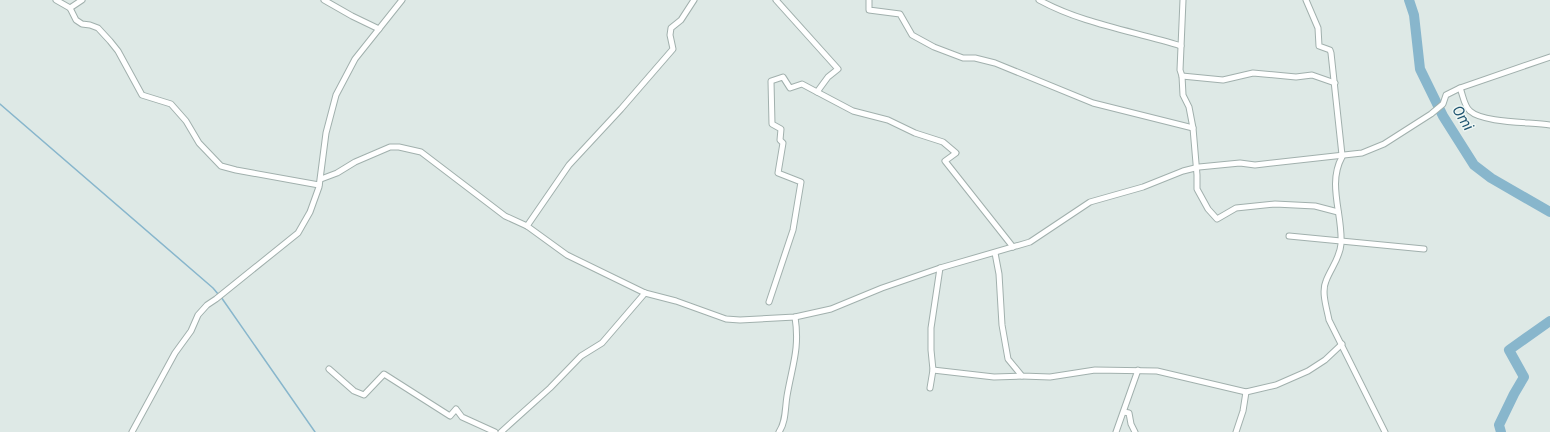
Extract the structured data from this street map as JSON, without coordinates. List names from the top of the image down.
{
  "water": ["Omi"]
}
